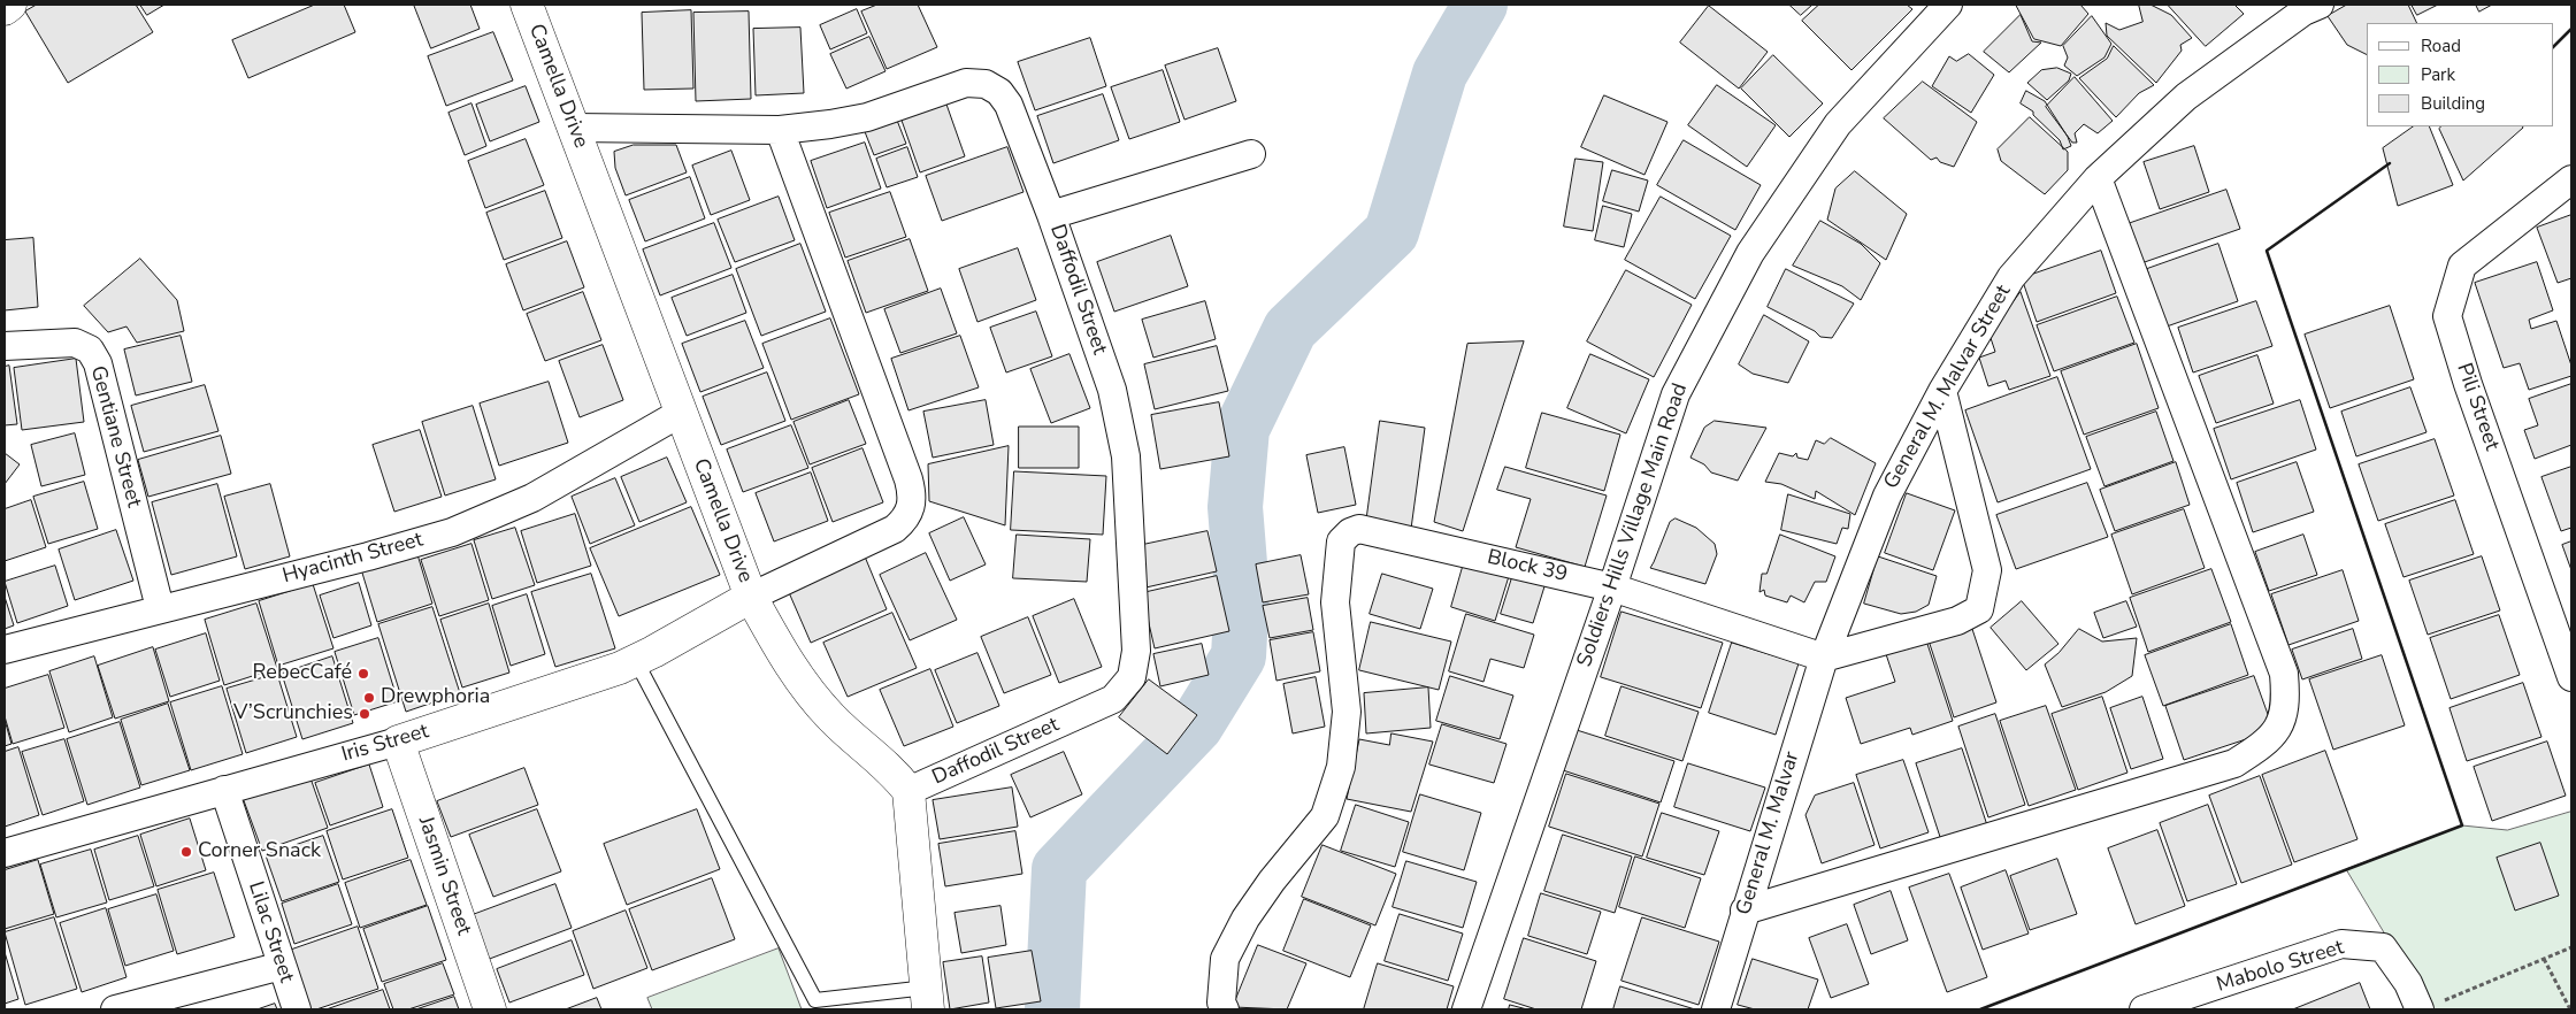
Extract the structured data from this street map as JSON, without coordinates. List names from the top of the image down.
{
  "streets": {
    "street": [
      "Camella Drive",
      "Daffodil Street",
      "General M. Malvar Street",
      "Pili Street",
      "Gentiane Street",
      "Soldiers Hills Village Main Road",
      "Hyacinth Street",
      "Block 39",
      "Iris Street",
      "General M. Malvar",
      "Jasmin Street",
      "Lilac Street",
      "Mabolo Street"
    ]
  },
  "crossings": [
    ["Camella Drive", "Daffodil Street"],
    ["Camella Drive", "Hyacinth Street"],
    ["Camella Drive", "Iris Street"],
    ["General M. Malvar Street", "Block 39"],
    ["General M. Malvar Street", "General M. Malvar"],
    ["Gentiane Street", "Hyacinth Street"],
    ["Soldiers Hills Village Main Road", "Block 39"],
    ["Block 39", "General M. Malvar"],
    ["Iris Street", "Jasmin Street"],
    ["Iris Street", "Lilac Street"]
  ],
  "places": [
    "RebecCafé",
    "Drewphoria",
    "V’Scrunchies",
    "Corner Snack"
  ],
  "legend": ["Road", "Park", "Building"]
}
